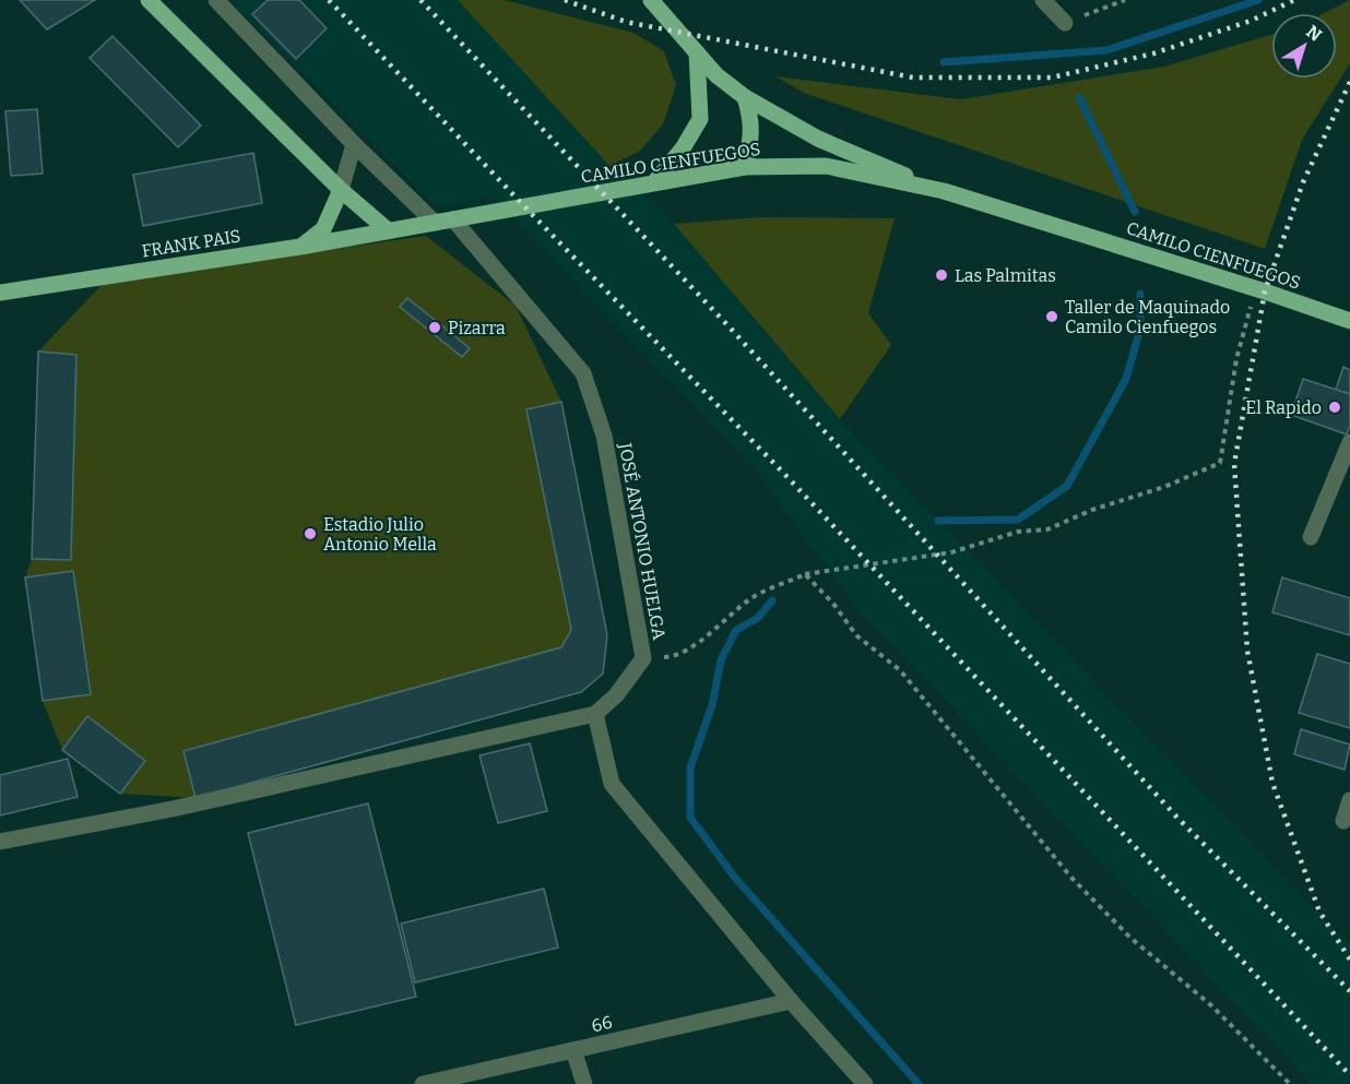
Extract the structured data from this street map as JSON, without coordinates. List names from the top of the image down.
{
  "streets": {
    "main road": ["CAMILO CIENFUEGOS", "FRANK PAIS"],
    "street": ["JOSÉ ANTONIO HUELGA", "66"]
  },
  "crossings": [
    ["CAMILO CIENFUEGOS", "FRANK PAIS"],
    ["CAMILO CIENFUEGOS", "JOSÉ ANTONIO HUELGA"]
  ],
  "places": [
    "Las Palmitas",
    "Taller de Maquinado Camilo Cienfuegos",
    "Pizarra",
    "El Rapido",
    "Estadio Julio Antonio Mella"
  ],
  "north": "top right"
}
